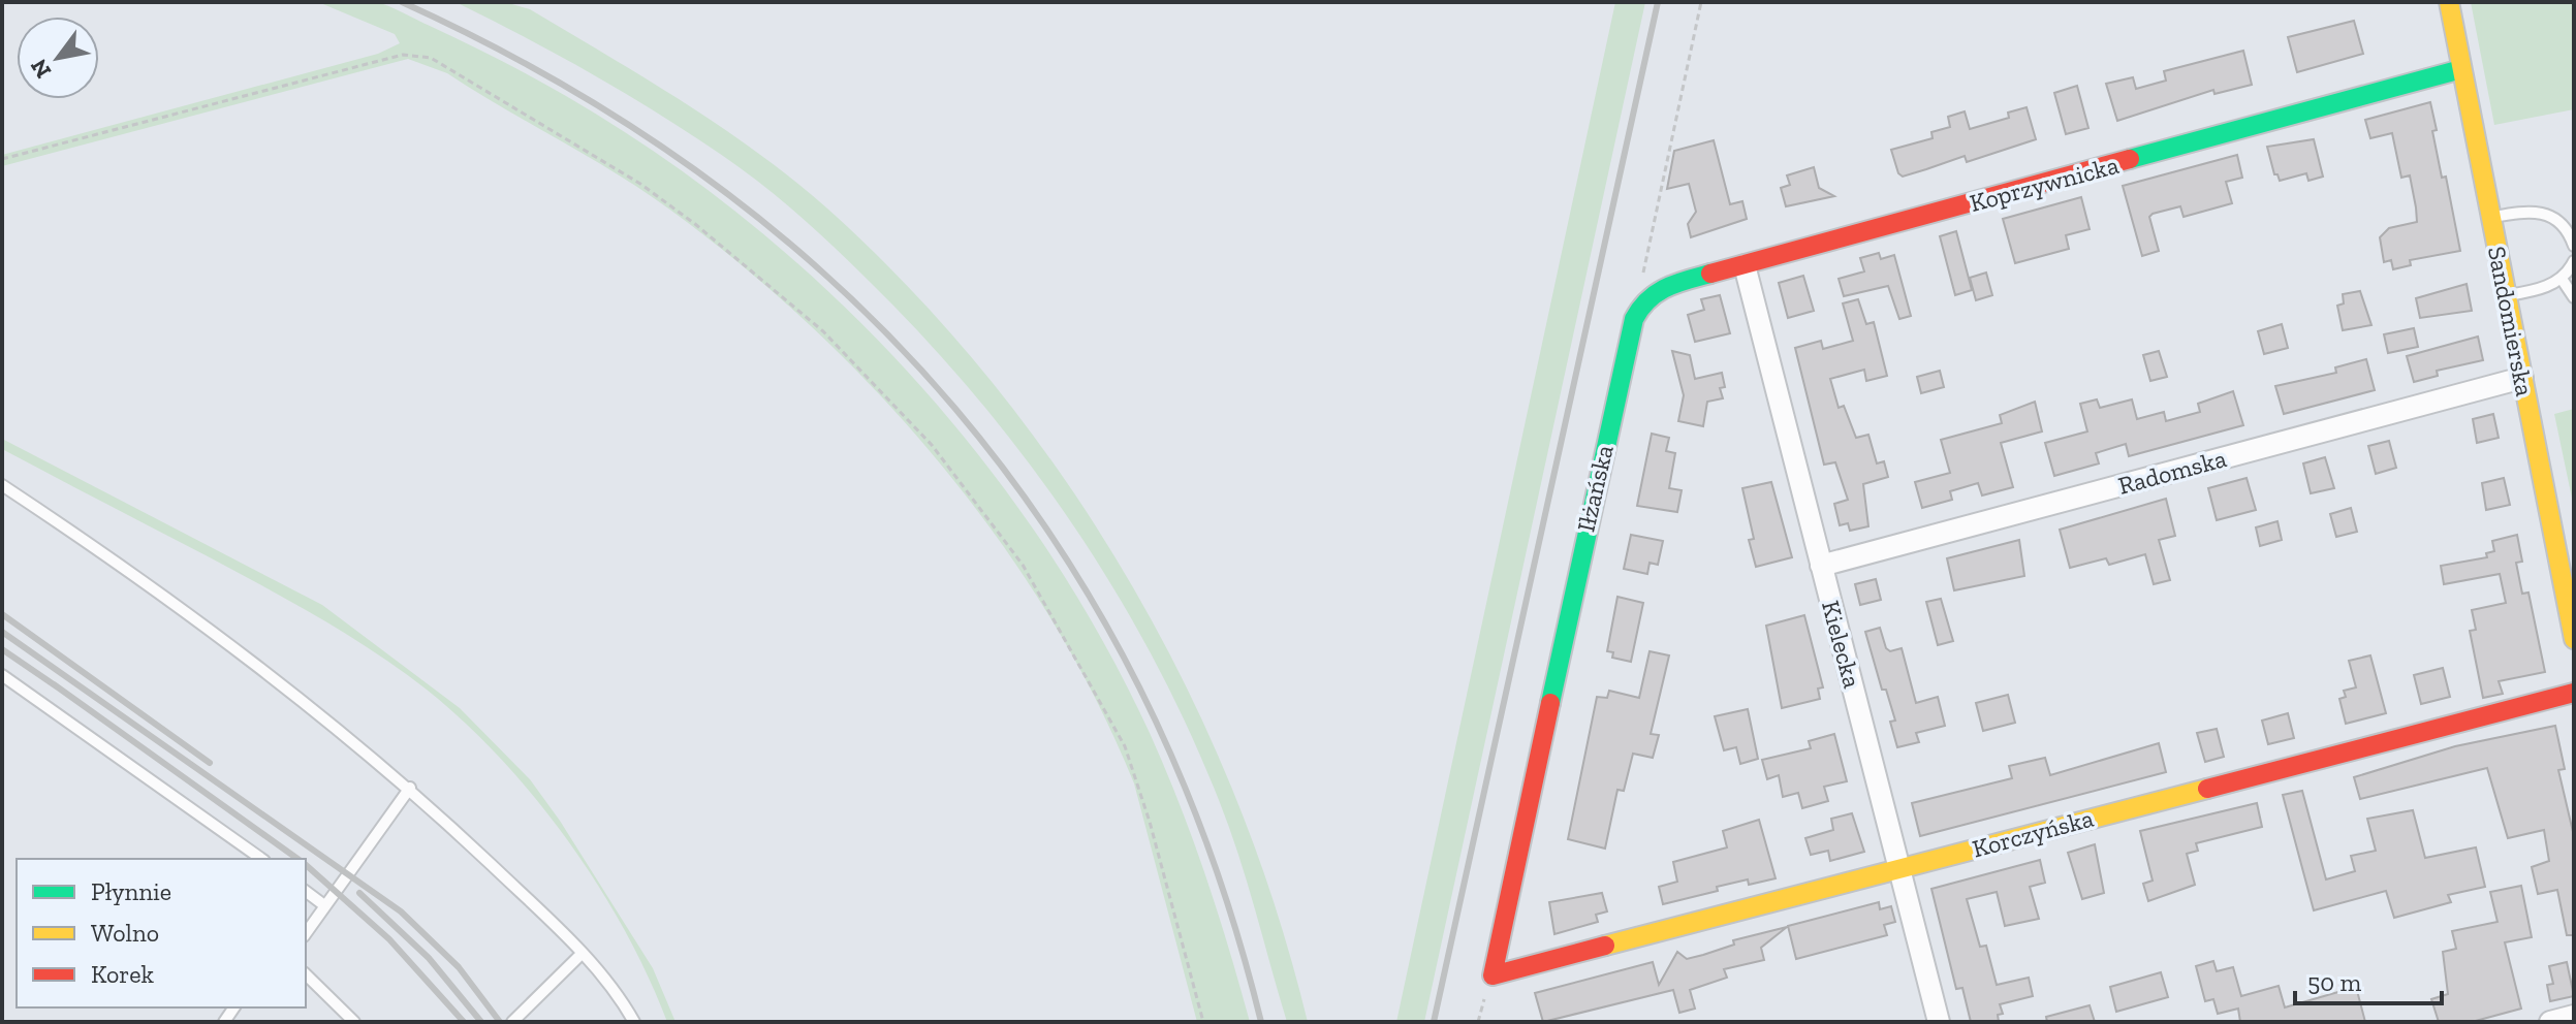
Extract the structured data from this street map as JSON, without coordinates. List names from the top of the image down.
{
  "streets": {
    "street": [
      "Koprzywnicka",
      "Sandomierska",
      "Radomska",
      "Iłżańska",
      "Kielecka",
      "Korczyńska"
    ]
  },
  "crossings": [
    ["Koprzywnicka", "Sandomierska"],
    ["Koprzywnicka", "Iłżańska"],
    ["Koprzywnicka", "Kielecka"],
    ["Sandomierska", "Radomska"],
    ["Radomska", "Kielecka"],
    ["Iłżańska", "Korczyńska"],
    ["Kielecka", "Korczyńska"]
  ],
  "legend": ["Płynnie", "Wolno", "Korek"],
  "scale_bar": "50 m",
  "north": "bottom left"
}
